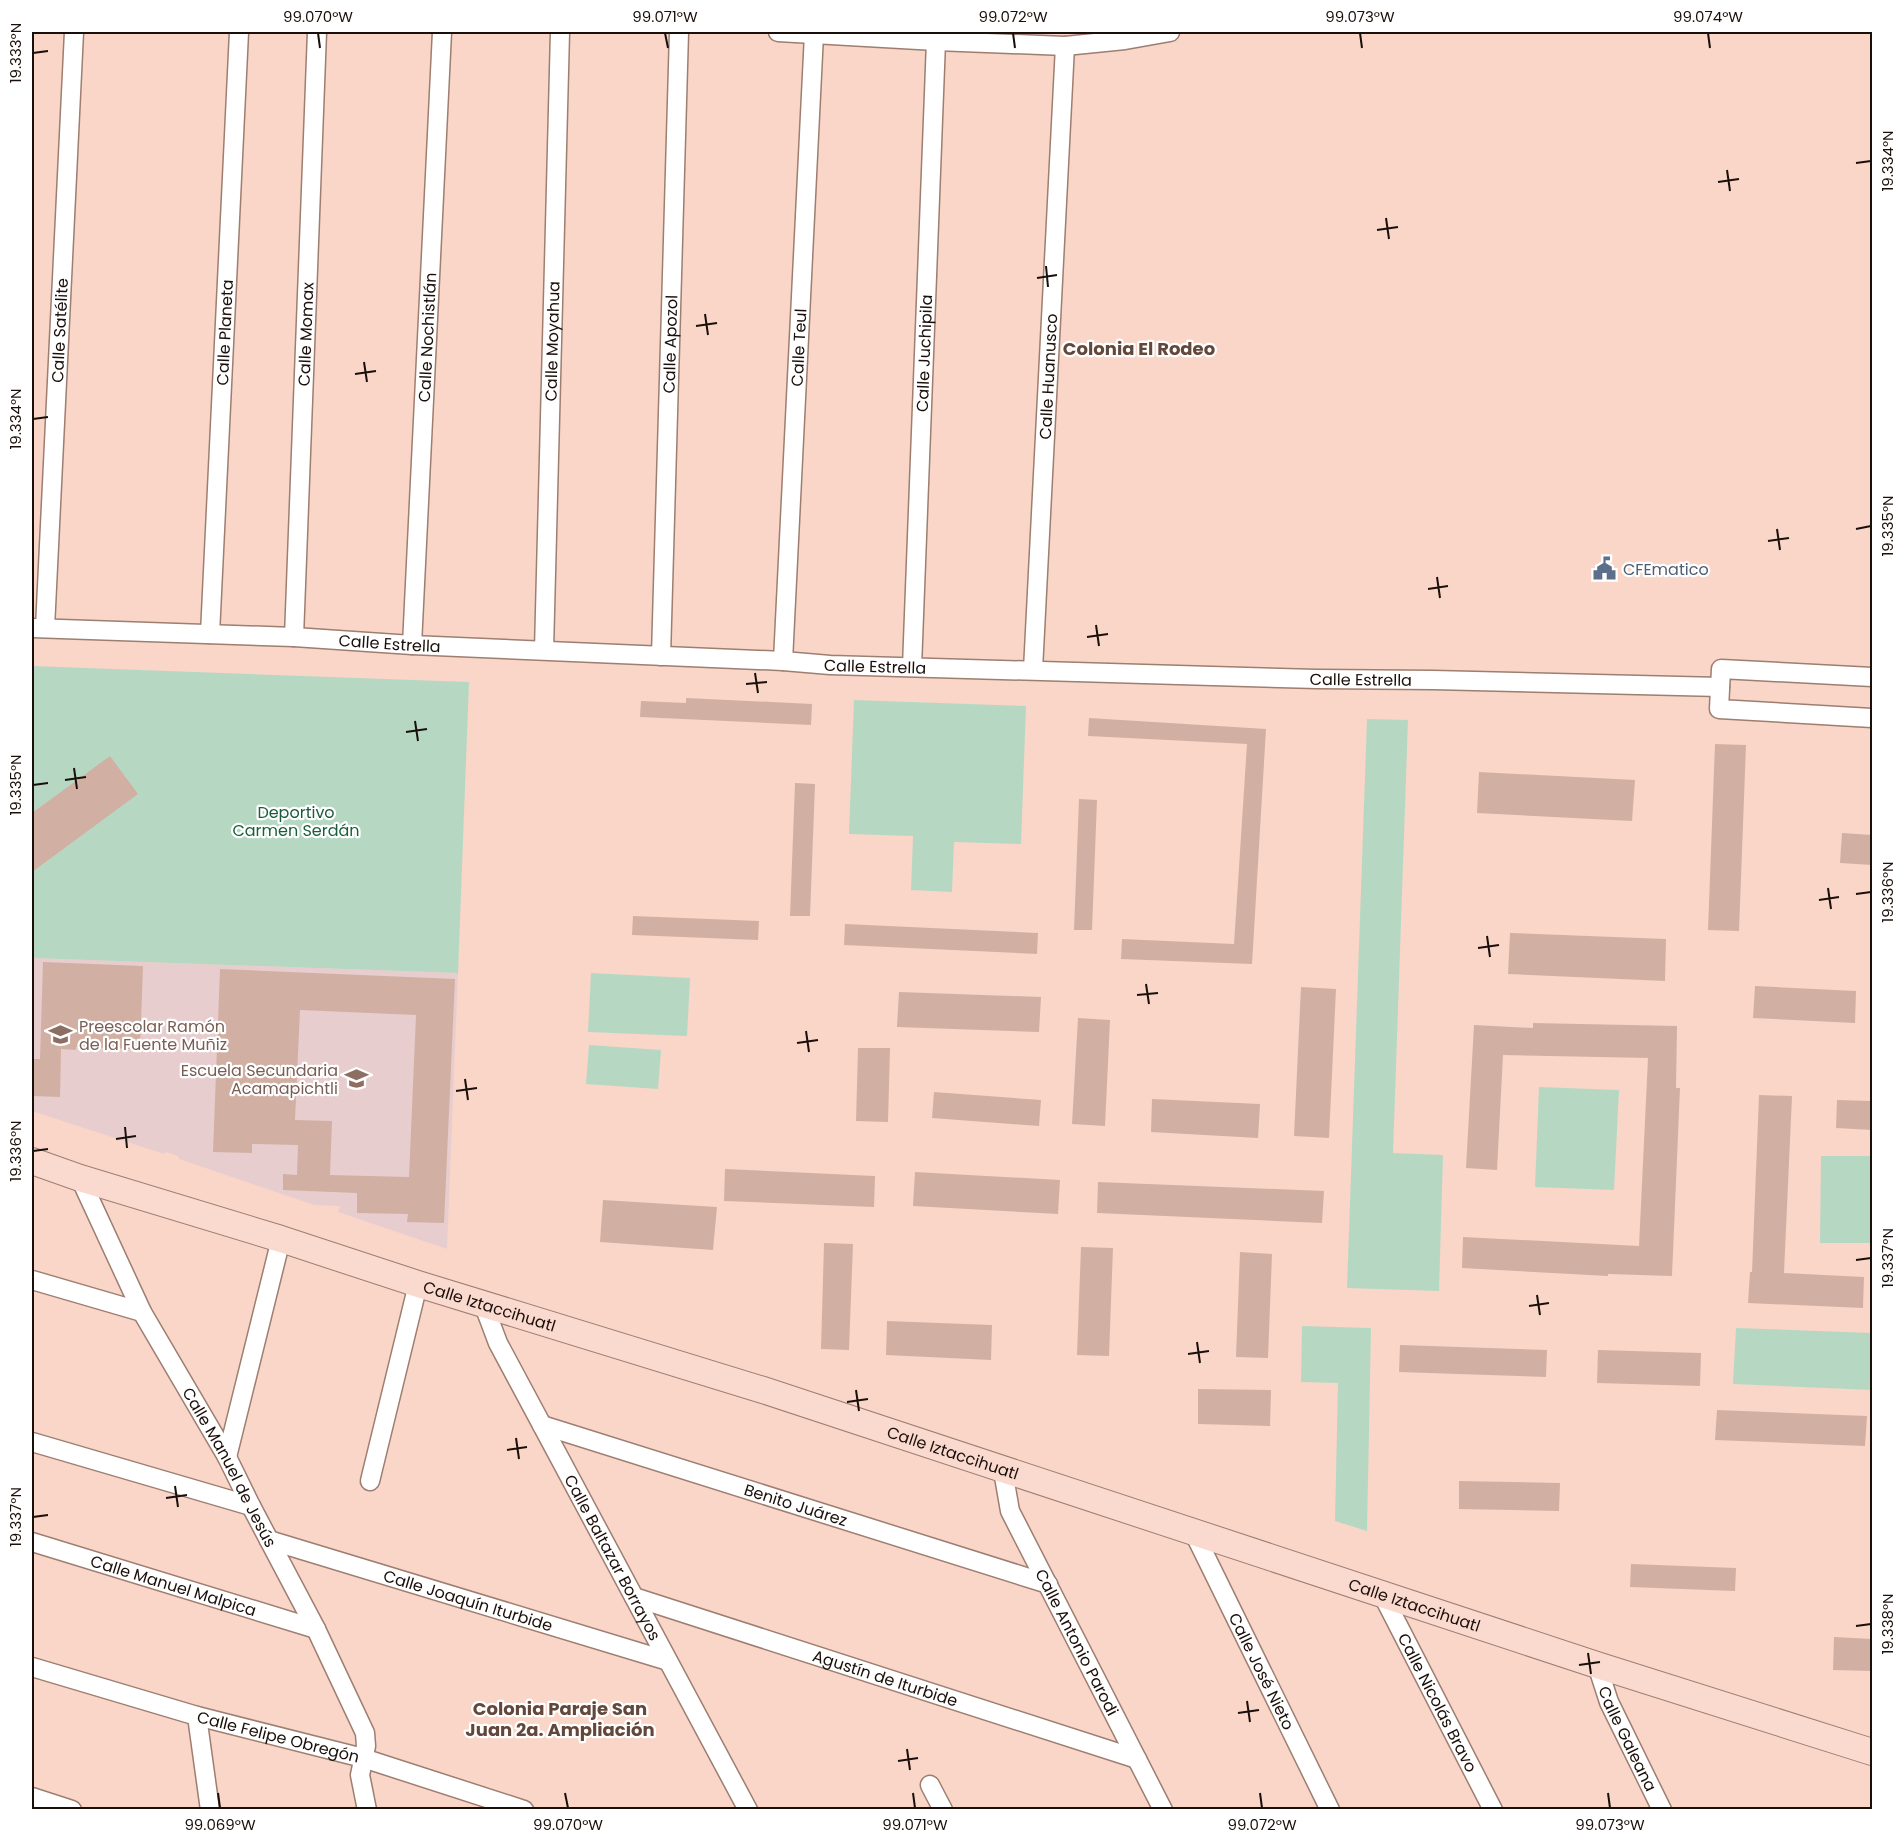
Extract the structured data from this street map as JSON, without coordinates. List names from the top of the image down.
{
  "streets": {
    "street": [
      "Calle Satélite",
      "Calle Planeta",
      "Calle Momax",
      "Calle Nochistlán",
      "Calle Moyahua",
      "Calle Apozol",
      "Calle Teul",
      "Calle Juchipila",
      "Calle Huanusco",
      "Calle Estrella",
      "Calle Iztaccihuatl",
      "Calle Manuel de Jesús",
      "Benito Juárez",
      "Calle Baltazar Borrayos",
      "Calle Manuel Malpica",
      "Calle Joaquín Iturbide",
      "Calle Antonio Parodi",
      "Calle José Nieto",
      "Agustín de Iturbide",
      "Calle Nicolás Bravo",
      "Calle Felipe Obregón",
      "Calle Galeana"
    ]
  },
  "crossings": [
    ["Calle Satélite", "Calle Estrella"],
    ["Calle Planeta", "Calle Estrella"],
    ["Calle Momax", "Calle Estrella"],
    ["Calle Nochistlán", "Calle Estrella"],
    ["Calle Moyahua", "Calle Estrella"],
    ["Calle Apozol", "Calle Estrella"],
    ["Calle Teul", "Calle Estrella"],
    ["Calle Juchipila", "Calle Estrella"],
    ["Calle Huanusco", "Calle Estrella"],
    ["Calle Iztaccihuatl", "Calle Manuel de Jesús"],
    ["Calle Iztaccihuatl", "Calle Baltazar Borrayos"],
    ["Calle Iztaccihuatl", "Calle Antonio Parodi"],
    ["Calle Iztaccihuatl", "Calle José Nieto"],
    ["Calle Iztaccihuatl", "Calle Nicolás Bravo"],
    ["Calle Iztaccihuatl", "Calle Galeana"],
    ["Calle Manuel de Jesús", "Calle Manuel Malpica"],
    ["Calle Manuel de Jesús", "Calle Joaquín Iturbide"],
    ["Calle Manuel de Jesús", "Calle Felipe Obregón"],
    ["Benito Juárez", "Calle Baltazar Borrayos"],
    ["Benito Juárez", "Calle Antonio Parodi"],
    ["Calle Baltazar Borrayos", "Calle Joaquín Iturbide"],
    ["Calle Baltazar Borrayos", "Agustín de Iturbide"],
    ["Calle Antonio Parodi", "Agustín de Iturbide"]
  ],
  "districts": ["Colonia El Rodeo", "Colonia Paraje San Juan 2a. Ampliación"],
  "parks": ["Deportivo Carmen Serdán"],
  "places": {
    "public building": ["CFEmatico"],
    "school or university": ["Preescolar Ramón de la Fuente Muñiz", "Escuela Secundaria Acamapichtli"]
  },
  "coordinates": [
    "99.070°W",
    "99.071°W",
    "99.072°W",
    "99.073°W",
    "99.074°W",
    "19.333°N",
    "19.334°N",
    "19.335°N",
    "19.336°N",
    "19.337°N",
    "19.338°N",
    "99.069°W"
  ]
}
